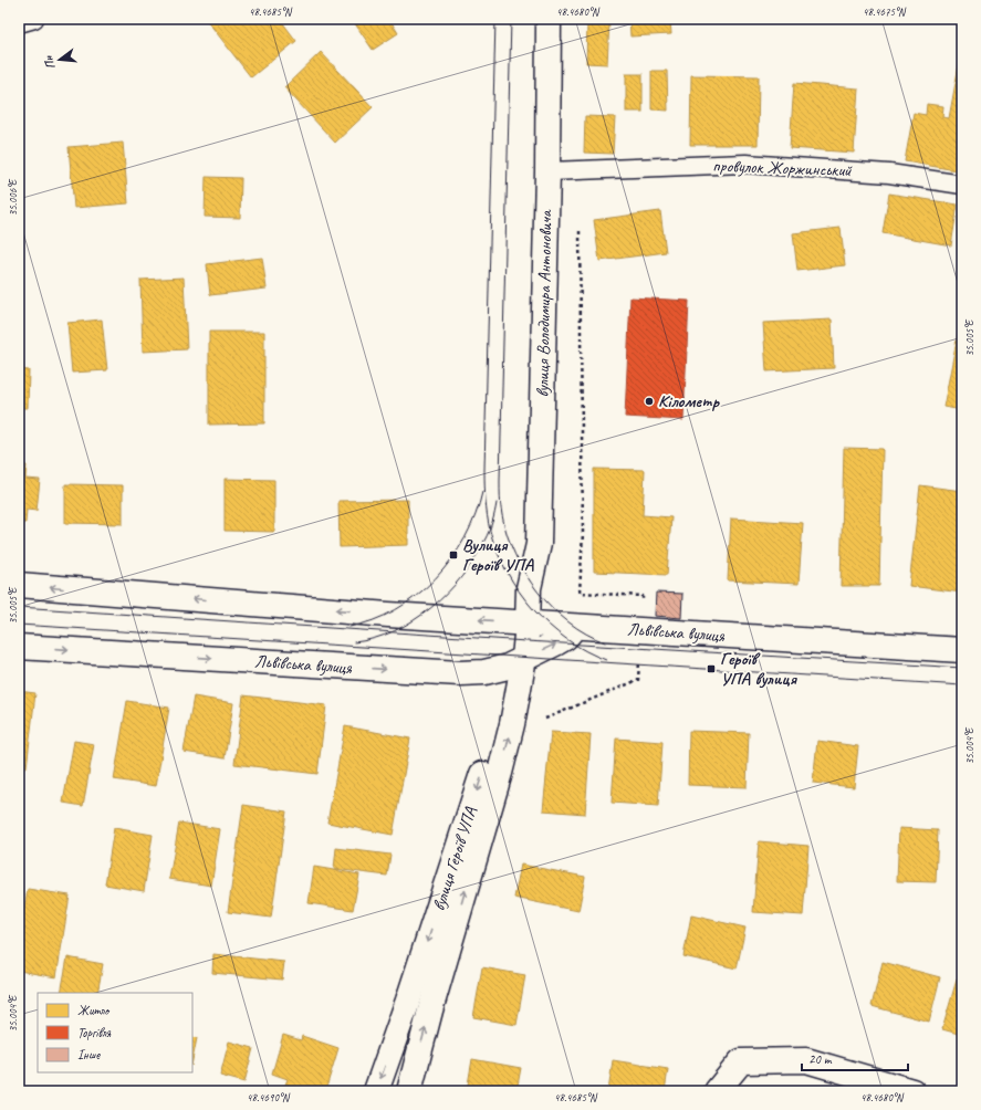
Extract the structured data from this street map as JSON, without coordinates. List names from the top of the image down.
{
  "streets": {
    "street": ["вулиця Володимира Антоновича", "Львівська вулиця", "вулиця Героїв УПА"],
    "lane": ["провулок Жоржинський"]
  },
  "crossings": [
    ["провулок Жоржинський", "вулиця Володимира Антоновича"],
    ["вулиця Володимира Антоновича", "Львівська вулиця"],
    ["вулиця Володимира Антоновича", "вулиця Героїв УПА"],
    ["Львівська вулиця", "вулиця Героїв УПА"]
  ],
  "places": {
    "other": ["Кілометр"],
    "transit": ["Вулиця Героїв УПА", "Героїв УПА вулиця"]
  },
  "legend": ["Житло", "Торгівля", "Інше"],
  "scale_bar": "20 m",
  "north": "left",
  "coordinates": [
    "48.4685°N",
    "48.4680°N",
    "48.4675°N",
    "35.006°E",
    "35.005°E",
    "35.004°E",
    "48.4690°N"
  ]
}
